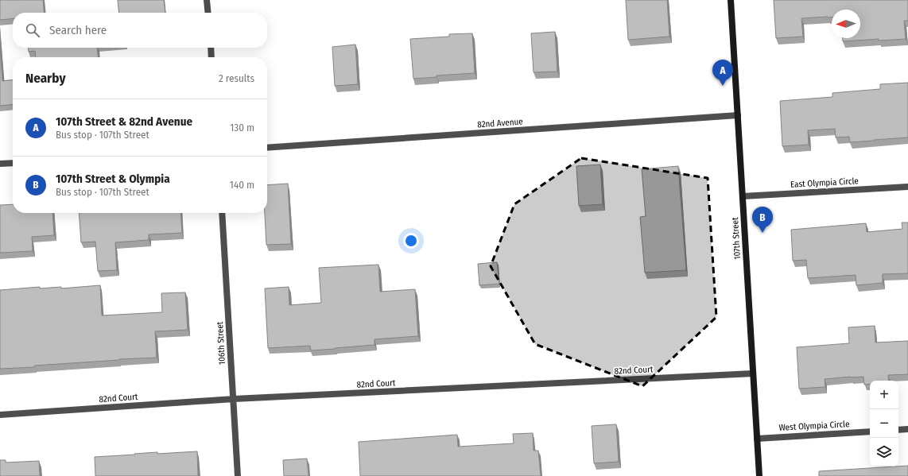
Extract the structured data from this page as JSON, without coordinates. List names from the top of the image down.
{
  "streets": {
    "street": [
      "82nd Avenue",
      "East Olympia Circle",
      "107th Street",
      "106th Street",
      "82nd Court",
      "West Olympia Circle"
    ]
  },
  "crossings": [
    ["82nd Avenue", "107th Street"],
    ["East Olympia Circle", "107th Street"],
    ["107th Street", "82nd Court"],
    ["107th Street", "West Olympia Circle"],
    ["106th Street", "82nd Court"]
  ],
  "north": "left",
  "page": {
    "search": "Search here",
    "heading": ["Nearby", "2 results"],
    "pins": ["A", "B"],
    "list": [
      {
        "mark": "A",
        "name": "107th Street & 82nd Avenue",
        "note": "Bus stop · 107th Street",
        "value": "130 m"
      },
      {
        "mark": "B",
        "name": "107th Street & Olympia",
        "note": "Bus stop · 107th Street",
        "value": "140 m"
      }
    ],
    "map_buttons": ["+", "−"]
  }
}
